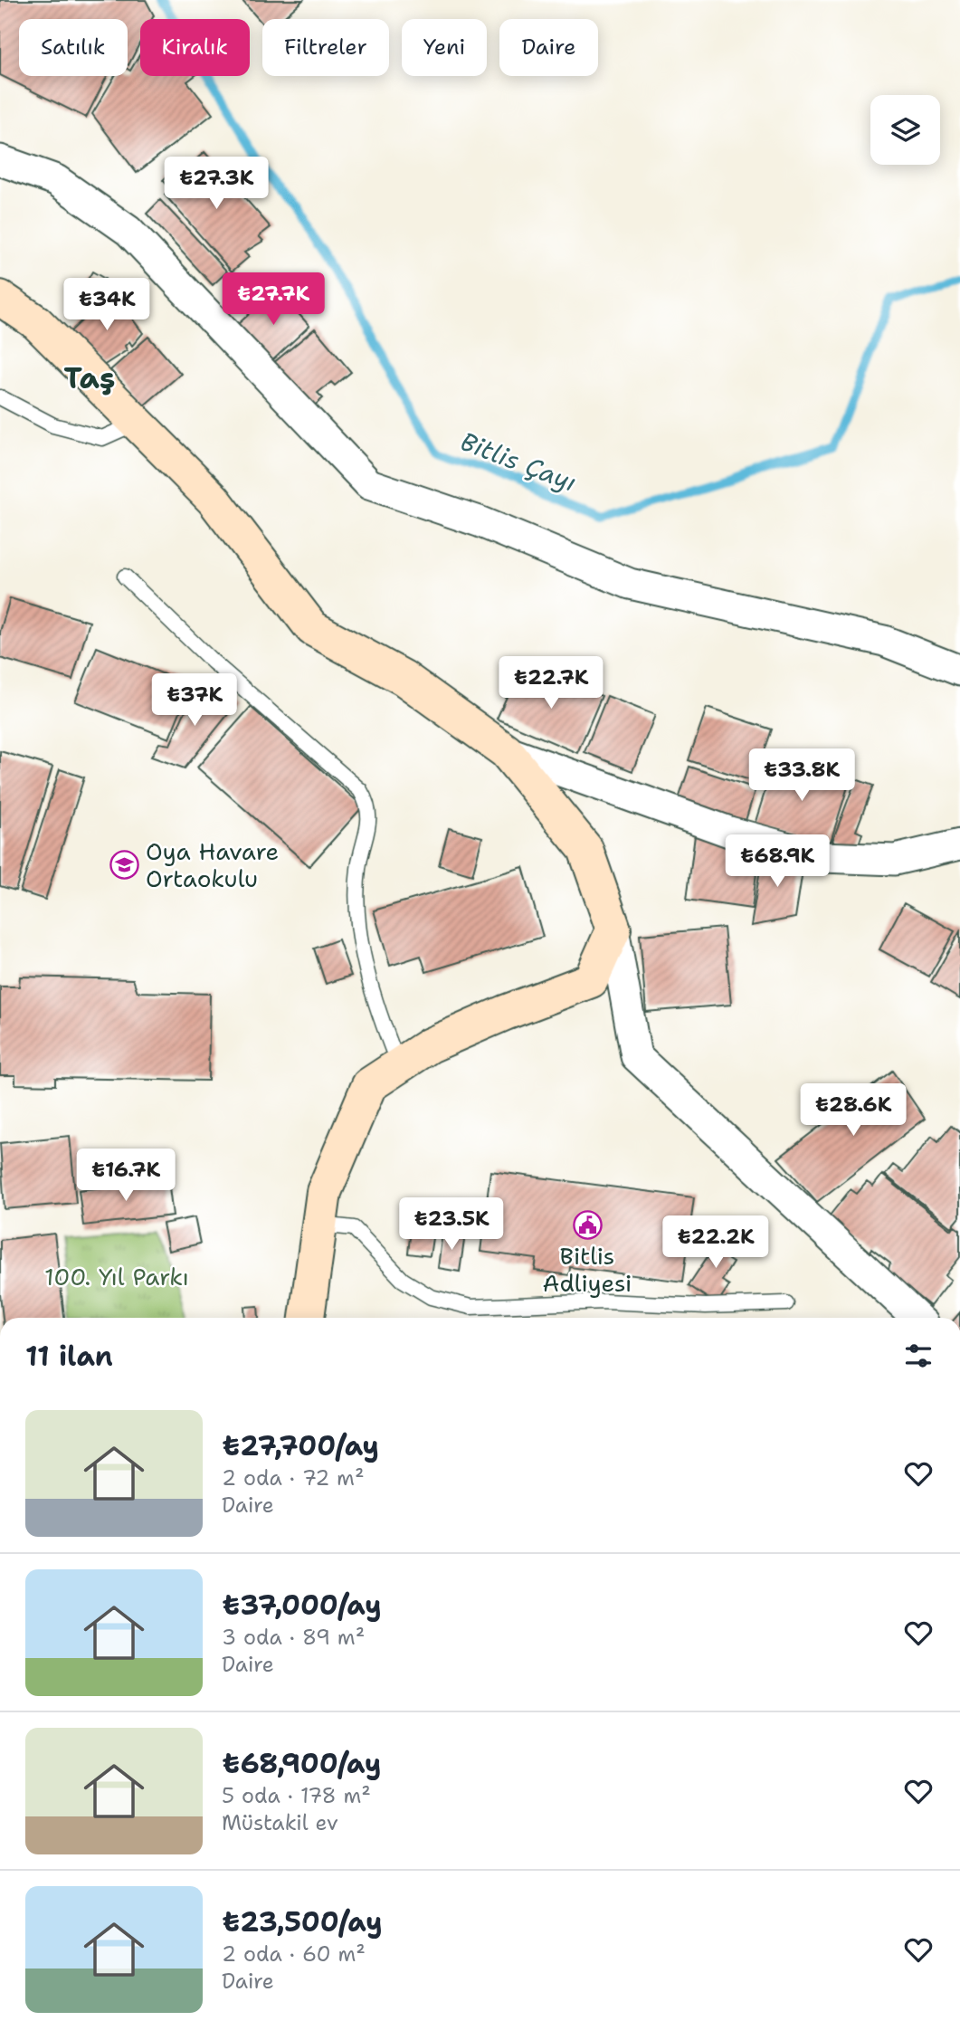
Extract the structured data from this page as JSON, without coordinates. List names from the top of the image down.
{
  "districts": ["Taş"],
  "water": ["Bitlis Çayı"],
  "parks": ["100. Yıl Parkı"],
  "places": {
    "school or university": ["Oya Havare Ortaokulu"],
    "public building": ["Bitlis Adliyesi"]
  },
  "page": {
    "chip": [
      "Satılık",
      "Kiralık",
      "Filtreler",
      "Yeni",
      "Daire"
    ],
    "price": [
      "₺27.3K",
      "₺27.7K",
      "₺34K",
      "₺22.7K",
      "₺37K",
      "₺33.8K",
      "₺68.9K",
      "₺28.6K",
      "₺16.7K",
      "₺23.5K",
      "₺22.2K"
    ],
    "heading": "11 ilan",
    "list": [
      {
        "name": "₺27,700/ay",
        "note": "2 oda · 72 m² · Daire"
      },
      {
        "name": "₺37,000/ay",
        "note": "3 oda · 89 m² · Daire"
      },
      {
        "name": "₺68,900/ay",
        "note": "5 oda · 178 m² · Müstakil ev"
      },
      {
        "name": "₺23,500/ay",
        "note": "2 oda · 60 m² · Daire"
      }
    ]
  }
}
